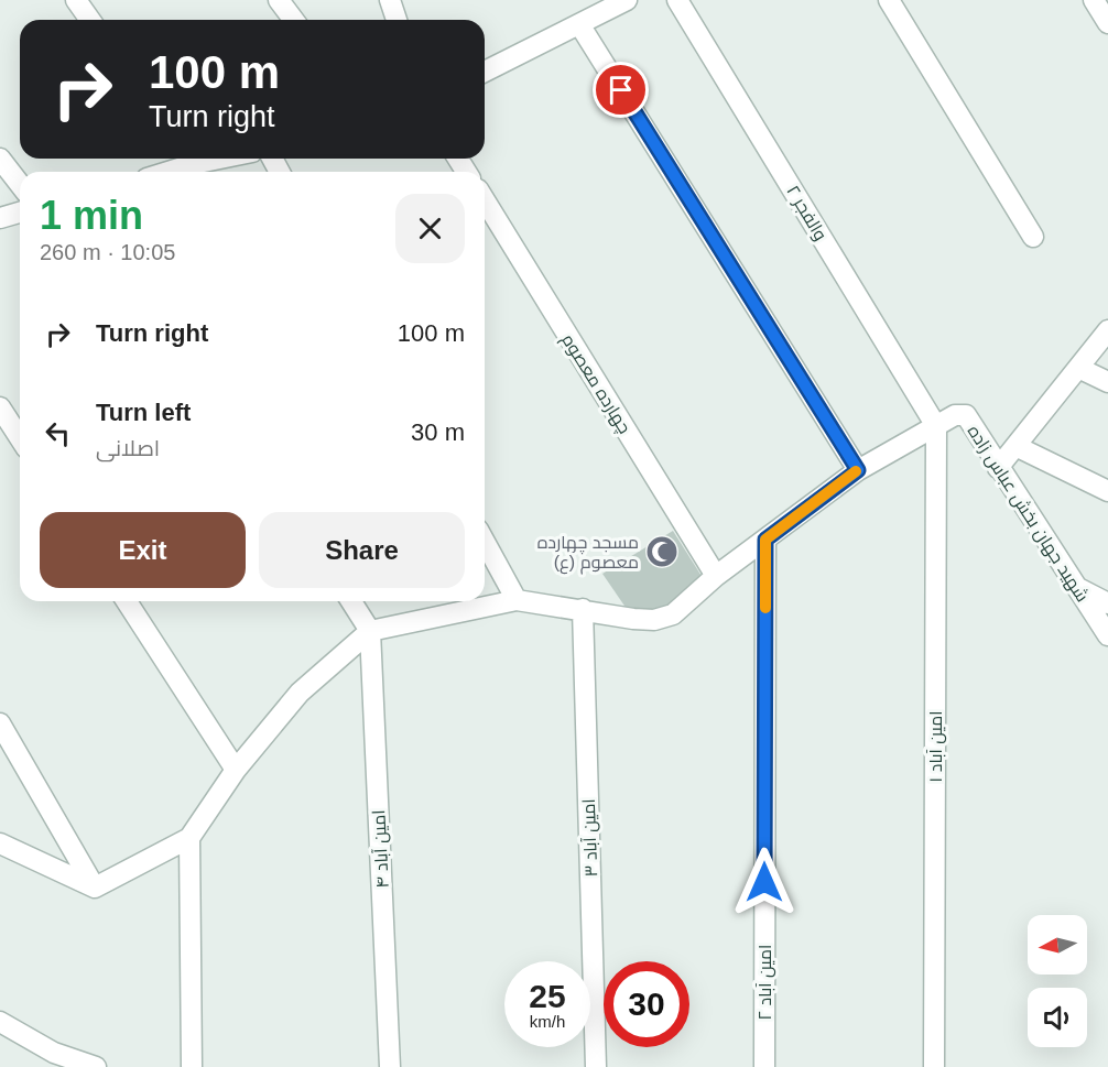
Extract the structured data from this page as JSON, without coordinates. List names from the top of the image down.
{
  "streets": {
    "street": [
      "والفجر ۲",
      "چهارده معصوم",
      "شهید جهان بخش عباس زاده",
      "۱ امین آباد",
      "۳ امین آباد",
      "۴ امین آباد",
      "۲ امین آباد"
    ]
  },
  "crossings": [
    ["والفجر ۲", "شهید جهان بخش عباس زاده"],
    ["والفجر ۲", "۱ امین آباد"],
    ["چهارده معصوم", "شهید جهان بخش عباس زاده"],
    ["شهید جهان بخش عباس زاده", "۱ امین آباد"],
    ["شهید جهان بخش عباس زاده", "۳ امین آباد"],
    ["شهید جهان بخش عباس زاده", "۴ امین آباد"],
    ["شهید جهان بخش عباس زاده", "۲ امین آباد"]
  ],
  "places": {
    "mosque": ["مسجد چهارده معصوم (ع)"]
  },
  "north": "left",
  "page": {
    "turn": ["100 m", "Turn right"],
    "heading": ["1 min", "260 m · 10:05"],
    "list": [
      {
        "name": "Turn right",
        "value": "100 m"
      },
      {
        "name": "Turn left",
        "note": "اصلانی",
        "value": "30 m"
      }
    ],
    "buttons": ["Exit", "Share"],
    "speed": "25 km/h",
    "limit": "30"
  }
}
